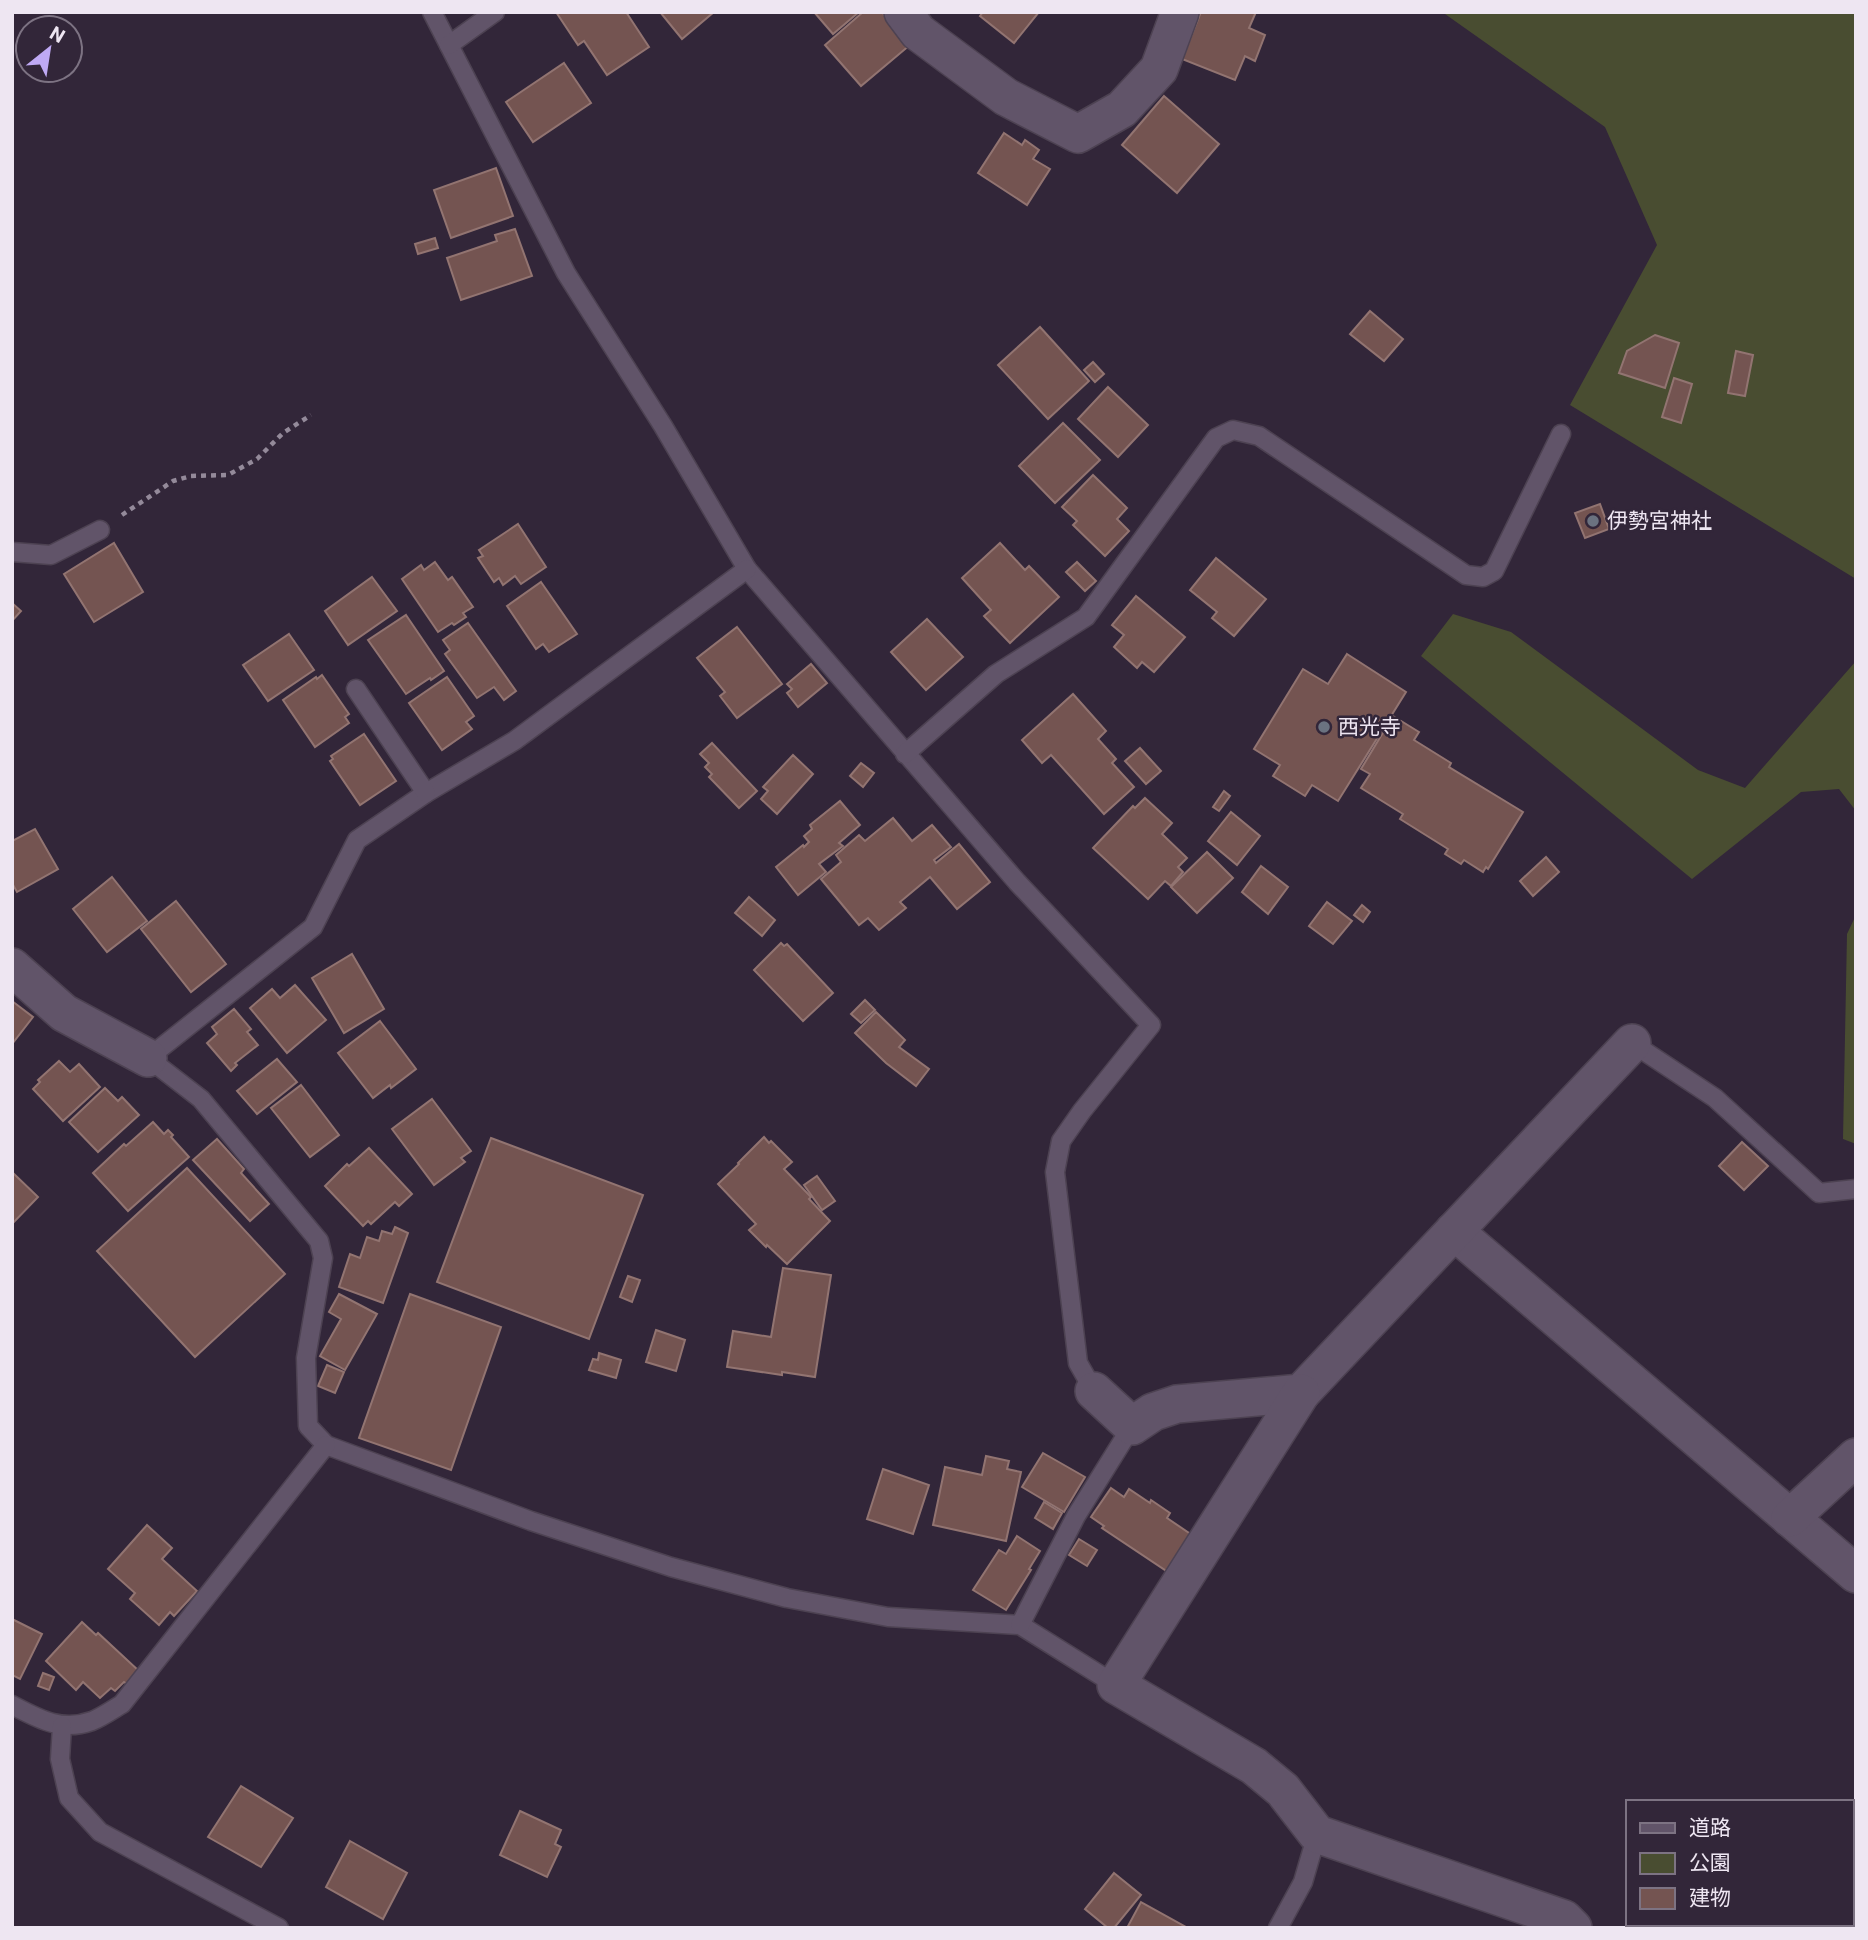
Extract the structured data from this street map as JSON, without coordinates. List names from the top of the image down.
{
  "places": ["伊勢宮神社", "西光寺"],
  "legend": ["道路", "公園", "建物"],
  "north": "top right"
}
